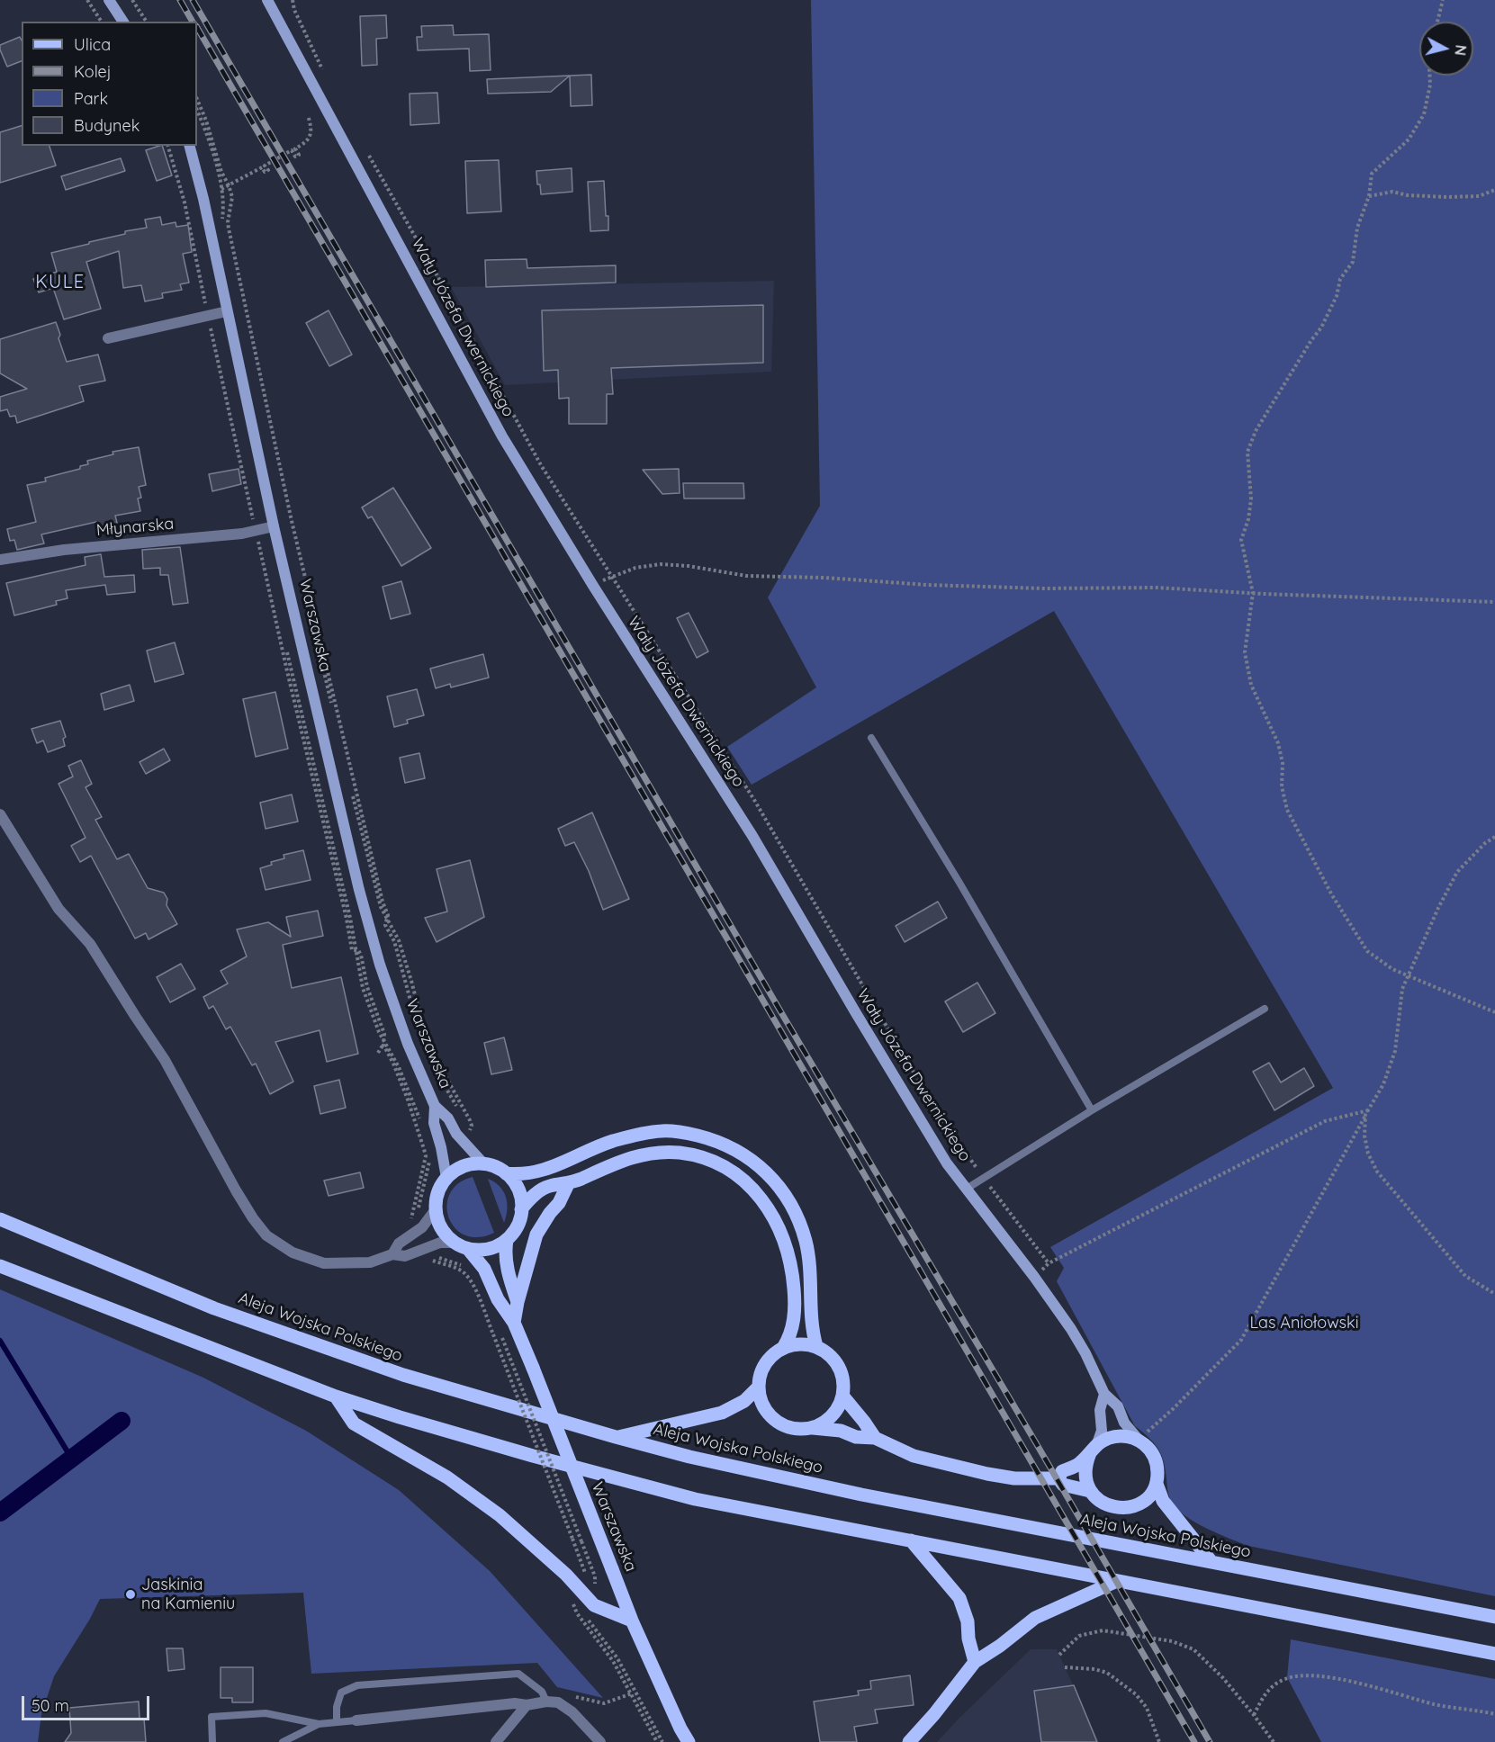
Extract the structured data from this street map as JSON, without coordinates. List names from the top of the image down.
{
  "streets": {
    "main road": ["Warszawska", "Aleja Wojska Polskiego"],
    "street": ["Wały Józefa Dwernickiego", "Młynarska"]
  },
  "crossings": [
    ["Młynarska", "Warszawska"]
  ],
  "districts": ["KULE"],
  "parks": ["Las Aniołowski"],
  "places": ["Jaskinia na Kamieniu"],
  "legend": [
    "Ulica",
    "Kolej",
    "Park",
    "Budynek"
  ],
  "scale_bar": "50 m",
  "north": "right"
}
